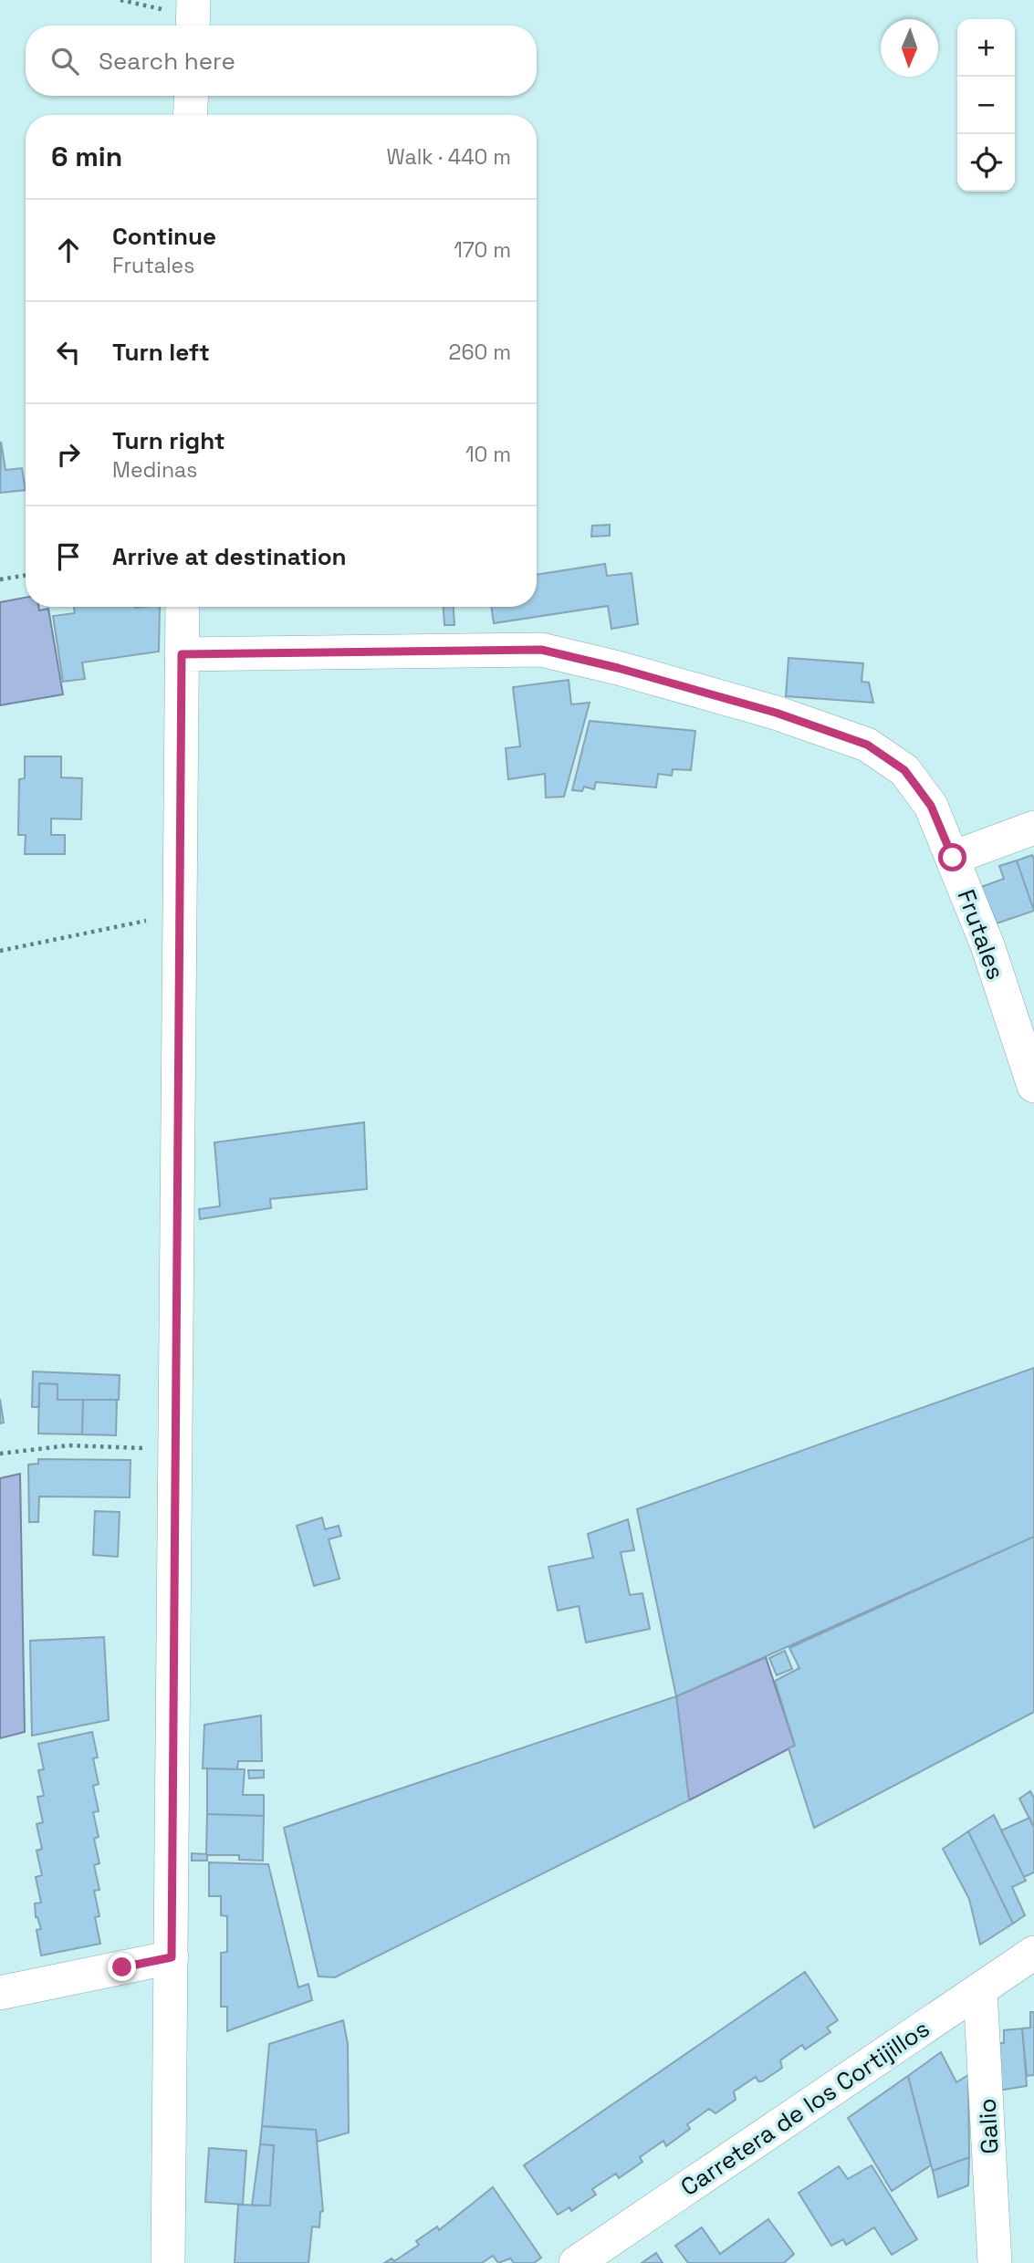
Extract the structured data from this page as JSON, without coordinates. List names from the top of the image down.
{
  "streets": {
    "street": ["Frutales", "Carretera de los Cortijillos", "Galio"]
  },
  "crossings": [
    ["Carretera de los Cortijillos", "Galio"]
  ],
  "north": "bottom",
  "page": {
    "map_buttons": ["+", "−"],
    "search": "Search here",
    "heading": ["6 min", "Walk · 440 m"],
    "list": [
      ["Continue", "Frutales", "170 m"],
      ["Turn left", "260 m"],
      ["Turn right", "Medinas", "10 m"],
      "Arrive at destination"
    ]
  }
}
